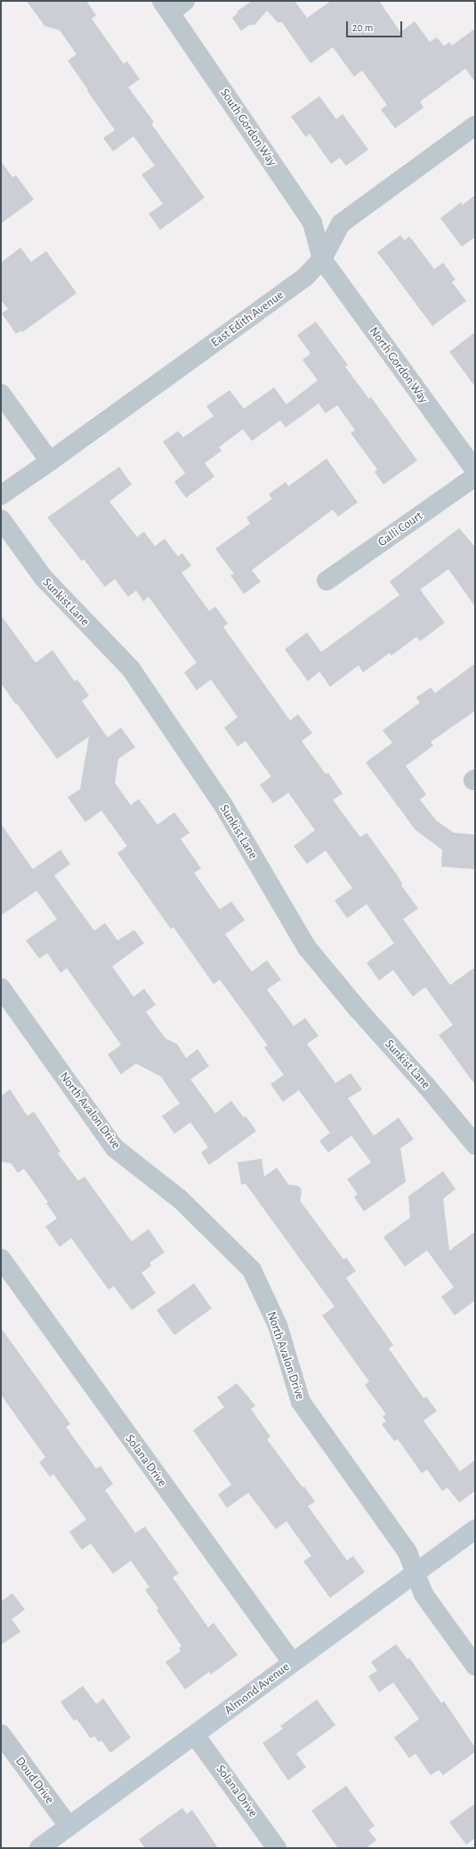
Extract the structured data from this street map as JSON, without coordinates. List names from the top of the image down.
{
  "streets": {
    "street": [
      "South Gordon Way",
      "East Edith Avenue",
      "North Gordon Way",
      "Galli Court",
      "Sunkist Lane",
      "North Avalon Drive",
      "Solana Drive",
      "Almond Avenue",
      "Doud Drive"
    ]
  },
  "crossings": [
    ["South Gordon Way", "East Edith Avenue"],
    ["South Gordon Way", "North Gordon Way"],
    ["East Edith Avenue", "North Gordon Way"],
    ["North Avalon Drive", "Almond Avenue"],
    ["Solana Drive", "Almond Avenue"],
    ["Almond Avenue", "Doud Drive"]
  ],
  "scale_bar": "20 m"
}
